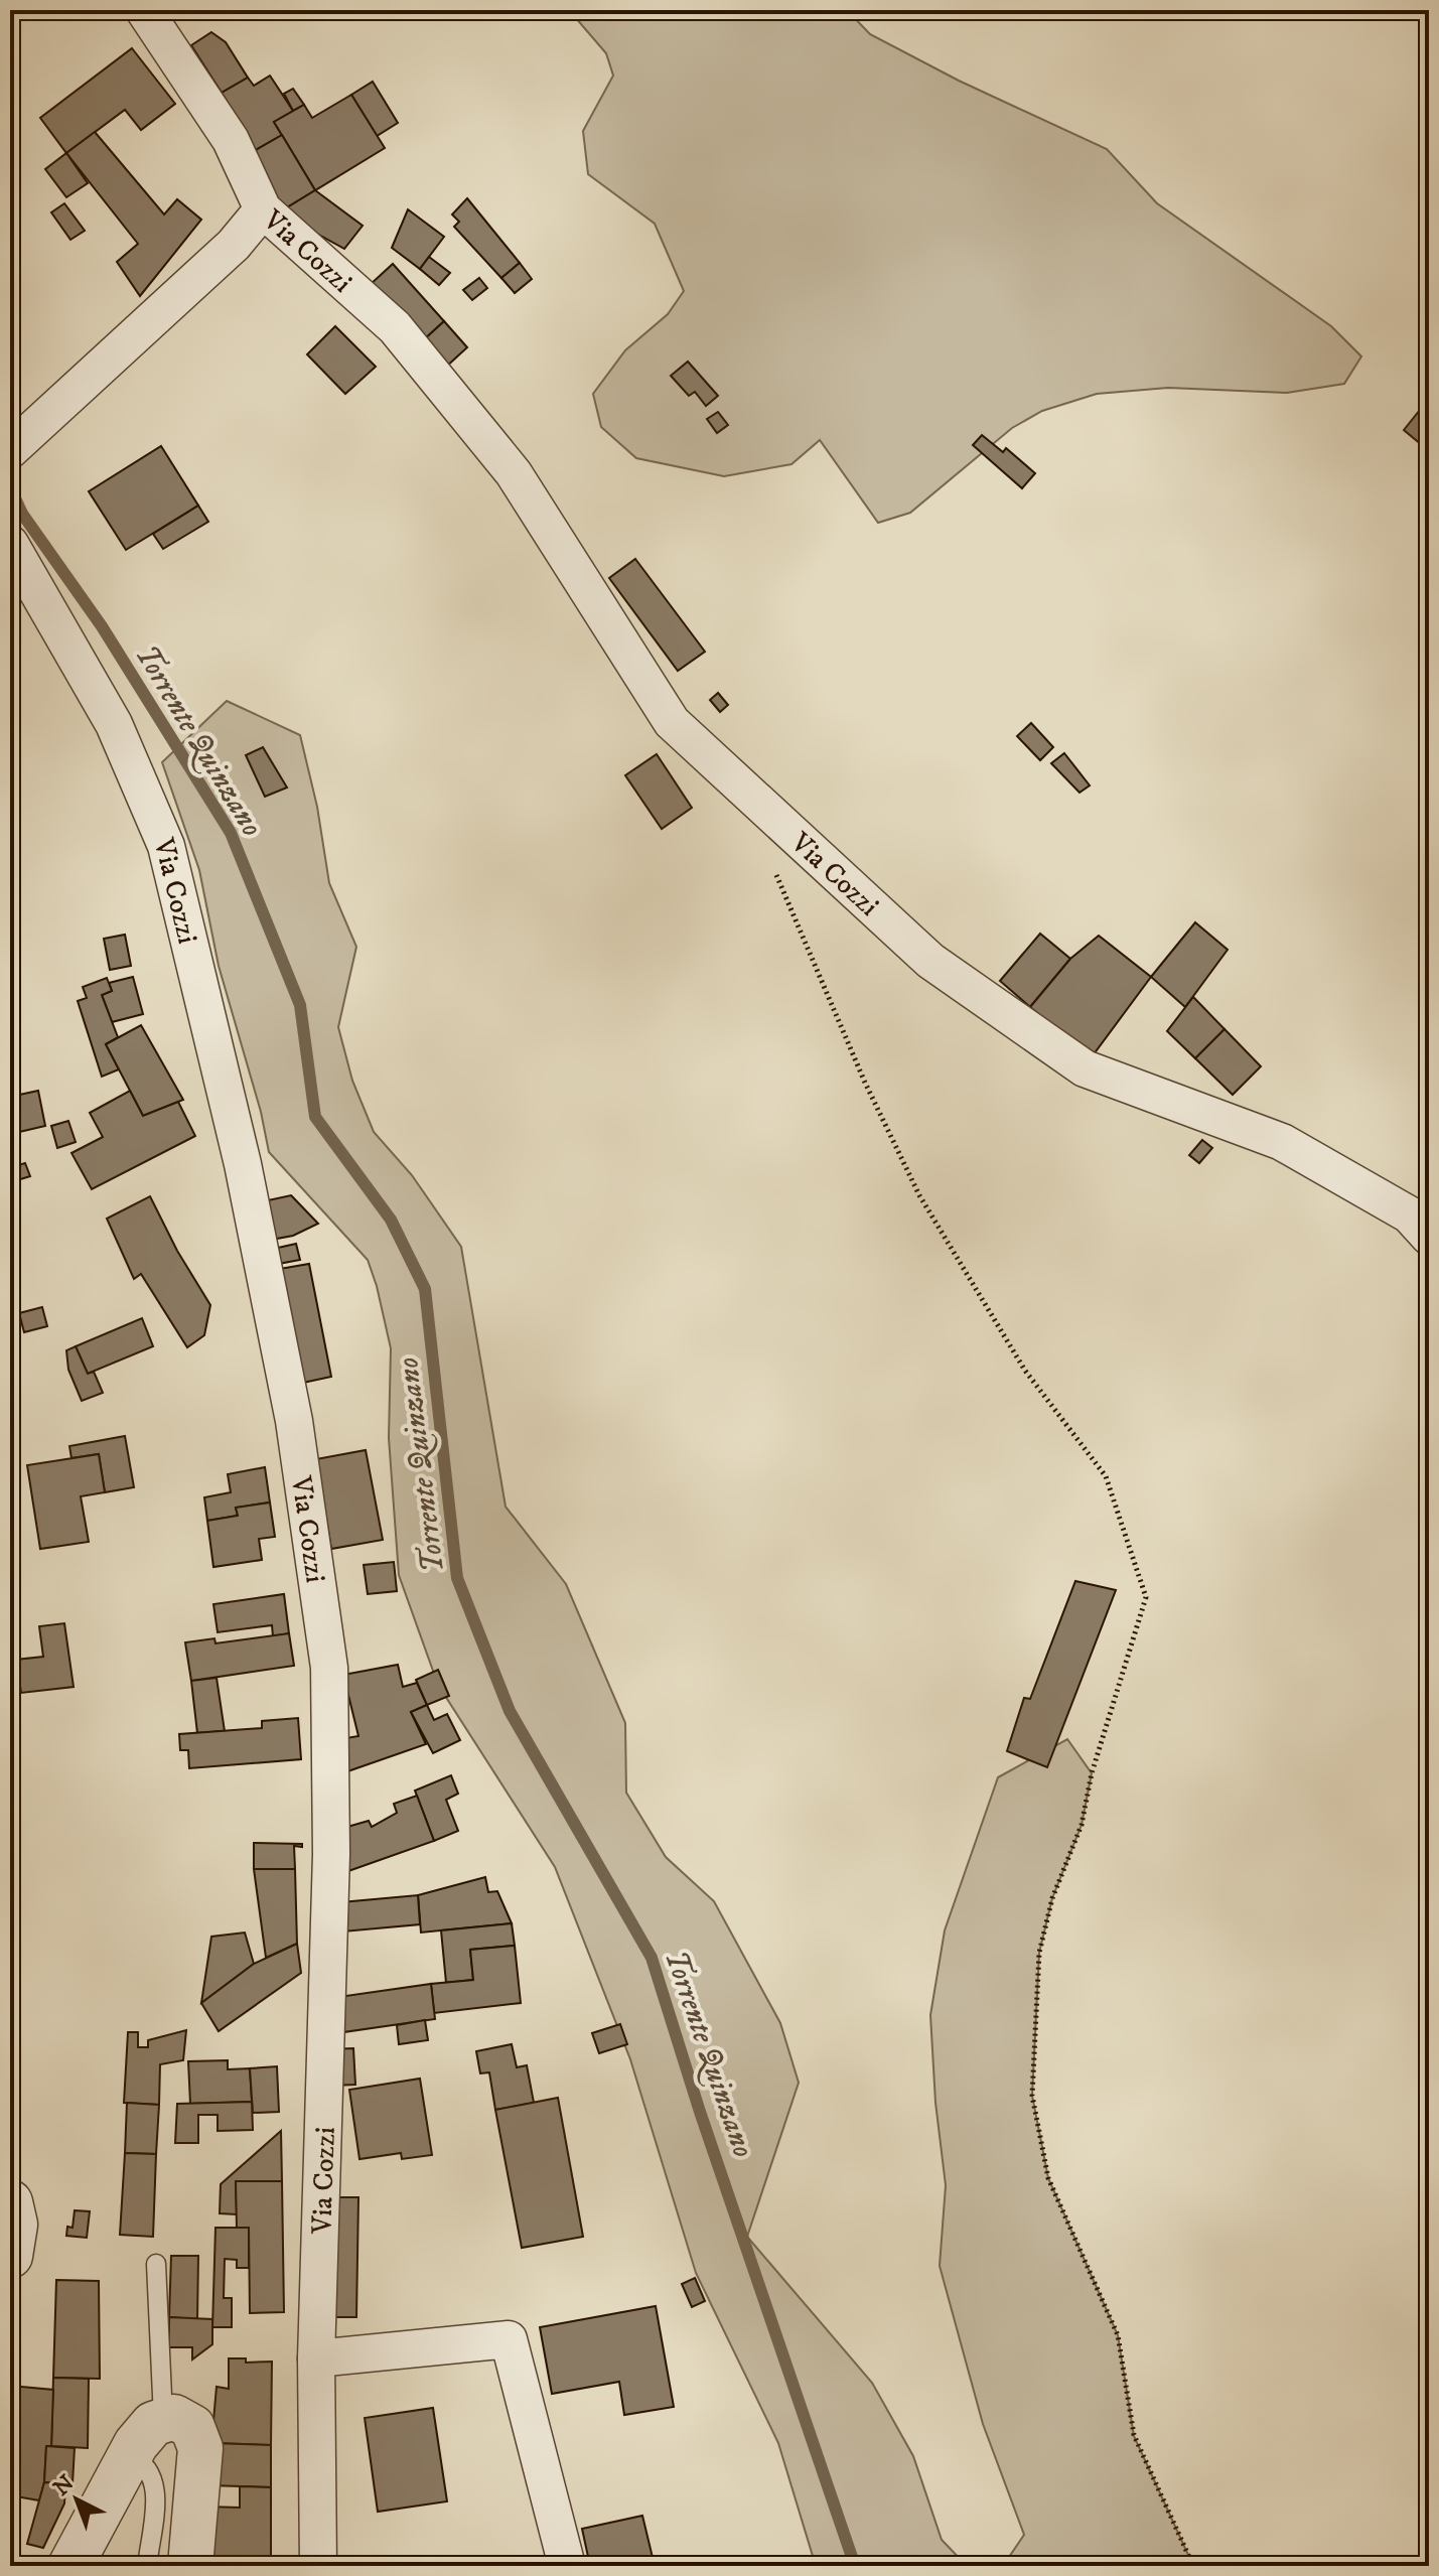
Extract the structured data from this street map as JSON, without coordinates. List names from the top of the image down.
{
  "streets": {
    "street": ["Via Cozzi"]
  },
  "water": ["Torrente Quinzano"],
  "north": "top left"
}
